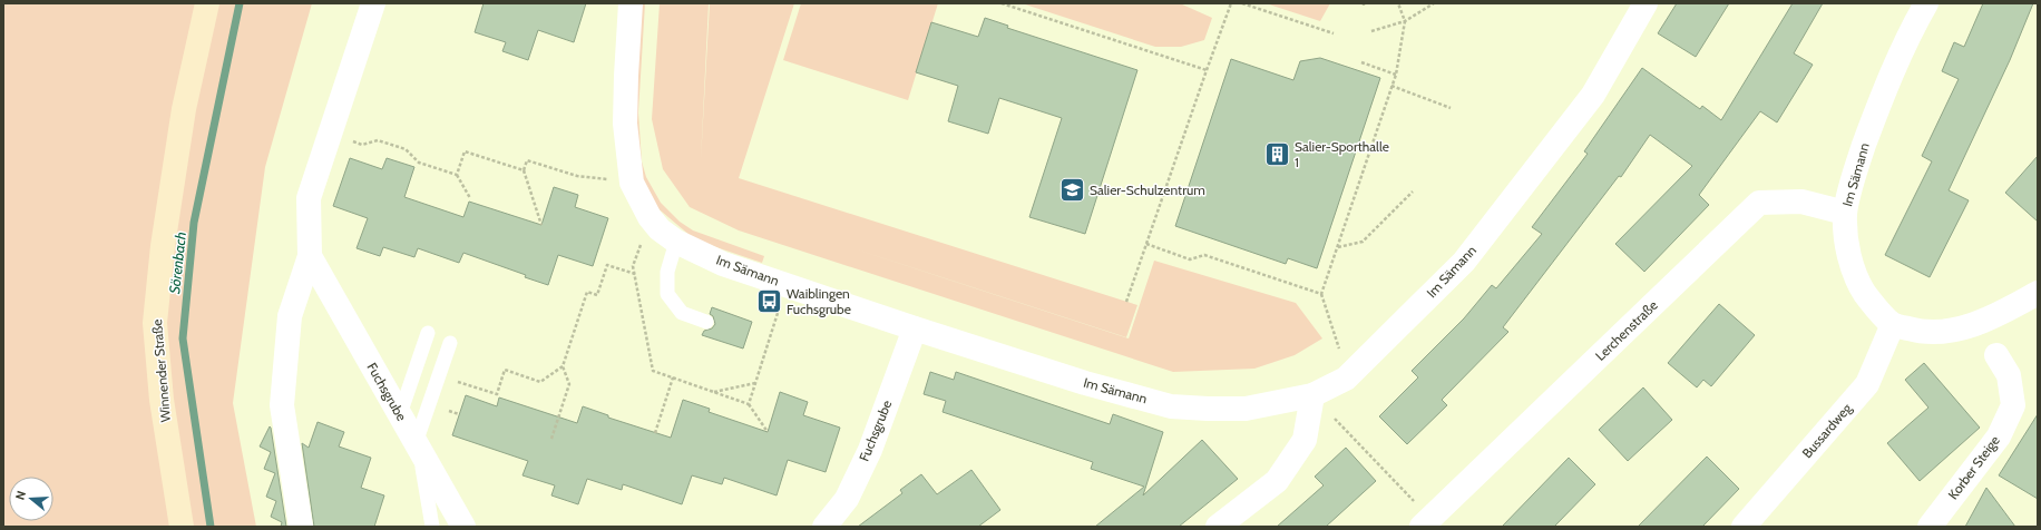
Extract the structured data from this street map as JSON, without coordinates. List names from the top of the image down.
{
  "streets": {
    "street": [
      "Im Sämann",
      "Lerchenstraße",
      "Winnender Straße",
      "Fuchsgrube",
      "Bussardweg",
      "Korber Steige"
    ]
  },
  "crossings": [
    ["Im Sämann", "Lerchenstraße"],
    ["Im Sämann", "Fuchsgrube"],
    ["Im Sämann", "Bussardweg"]
  ],
  "water": ["Sörenbach"],
  "places": {
    "building": ["Salier-Sporthalle 1"],
    "school or university": ["Salier-Schulzentrum"],
    "bus stop": ["Waiblingen Fuchsgrube"]
  },
  "north": "left"
}
